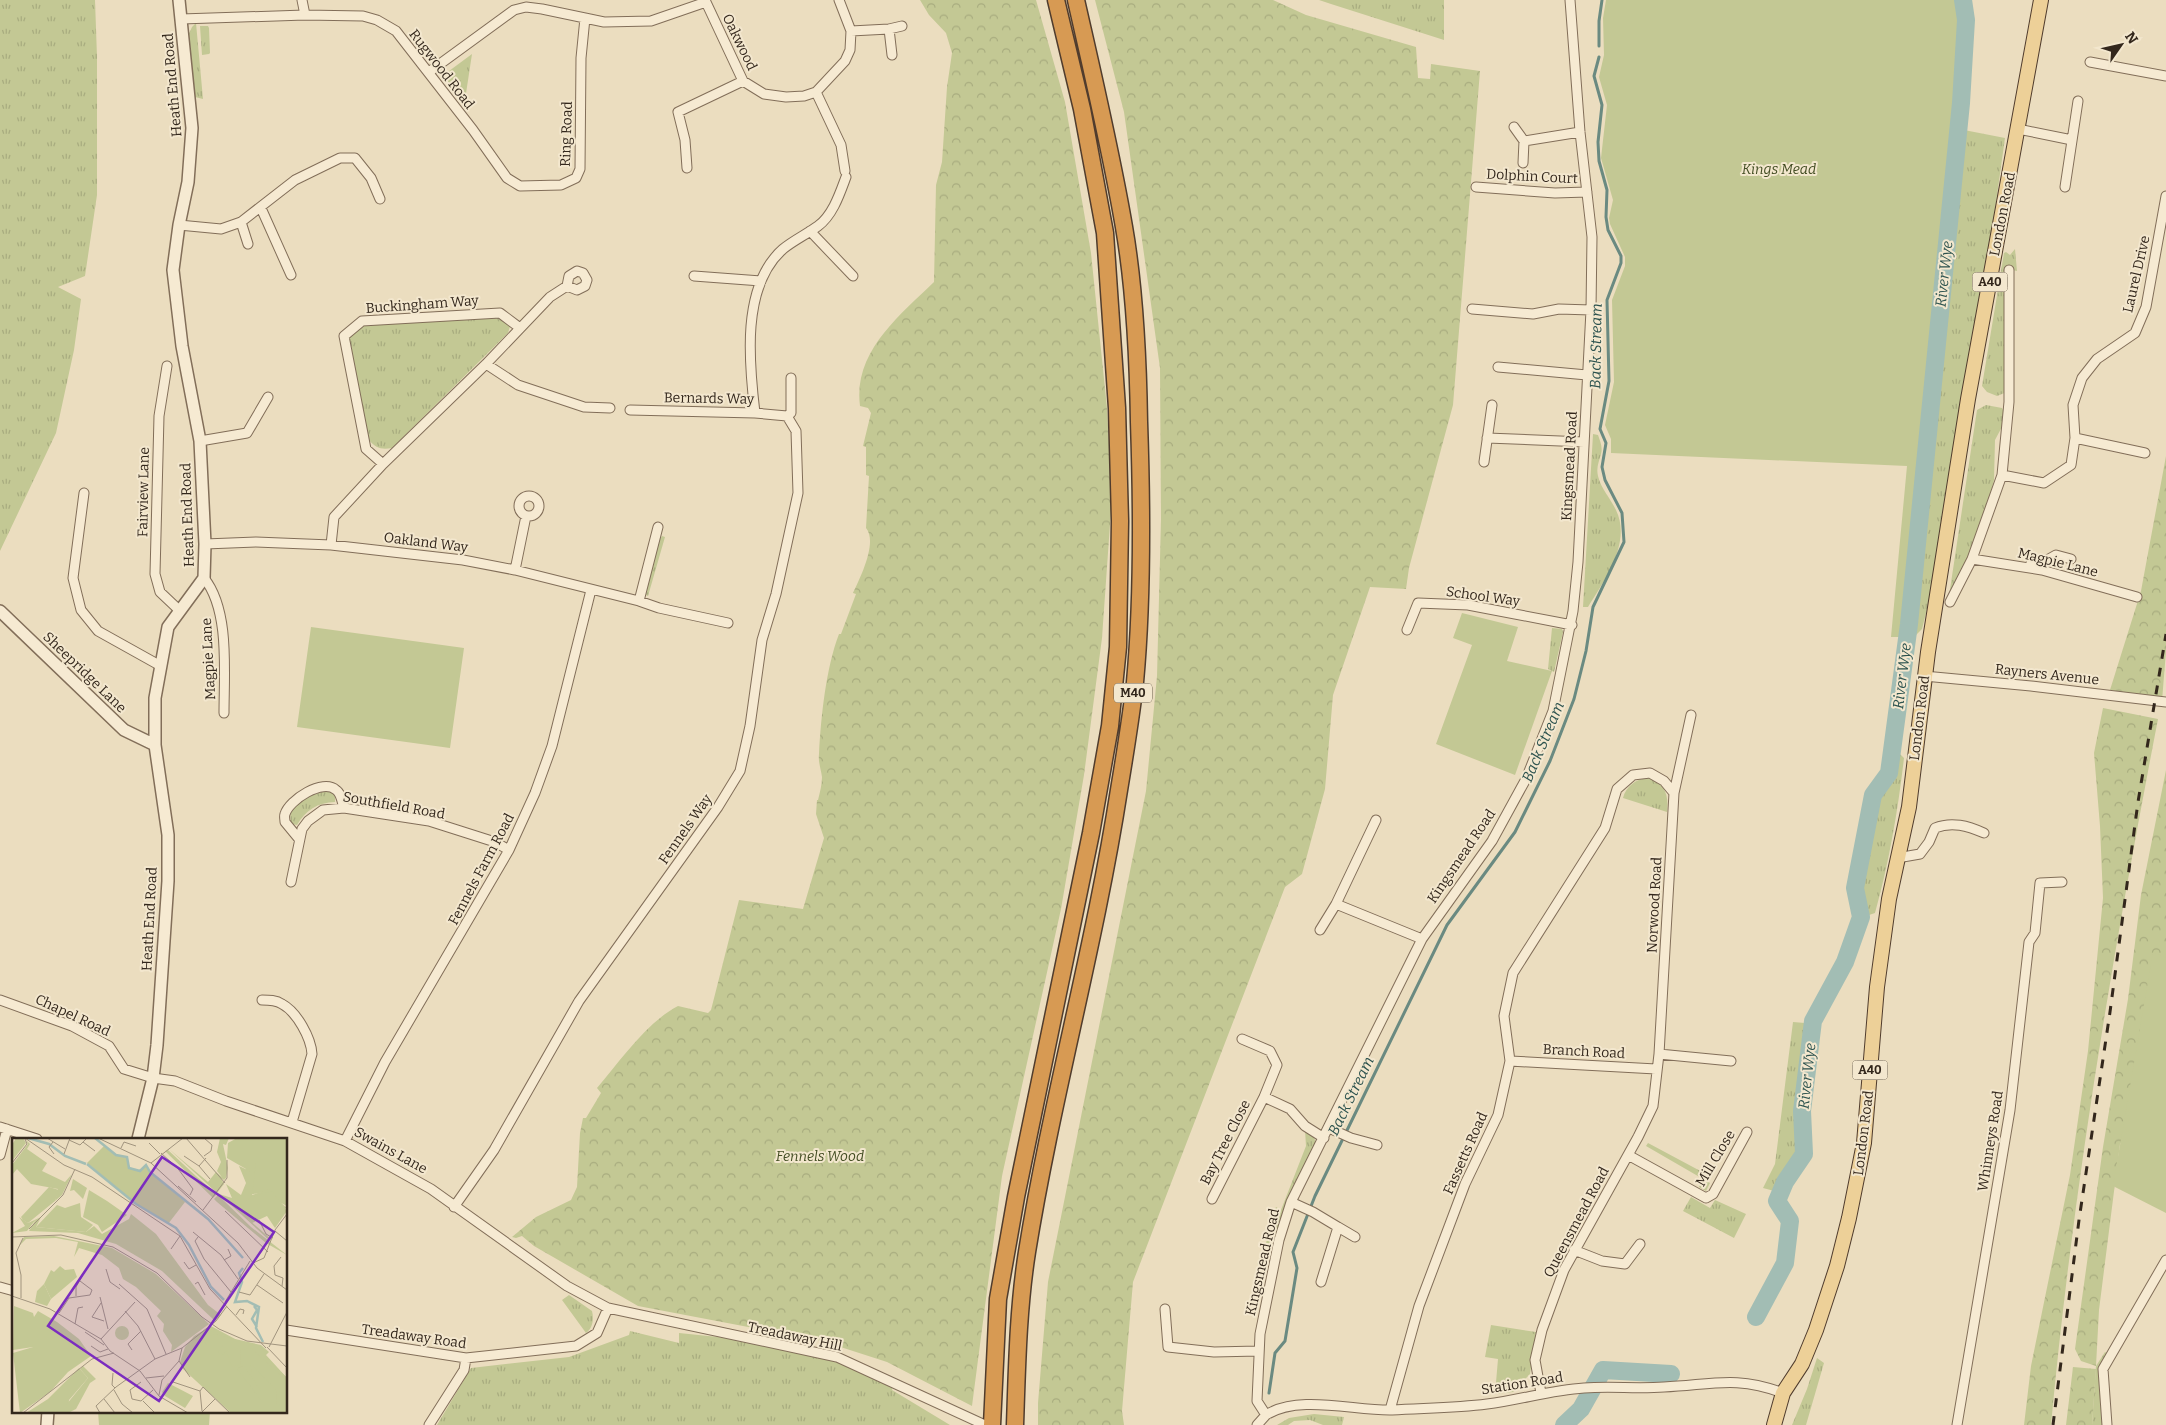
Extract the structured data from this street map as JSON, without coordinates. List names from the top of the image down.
{
  "streets": {
    "highway": ["M40"],
    "main road": ["London Road", "A40"],
    "street": [
      "Oakwood",
      "Rugwood Road",
      "Heath End Road",
      "Ring Road",
      "Dolphin Court",
      "Laurel Drive",
      "Buckingham Way",
      "Bernards Way",
      "Kingsmead Road",
      "Fairview Lane",
      "Oakland Way",
      "Magpie Lane",
      "School Way",
      "Sheepridge Lane",
      "Rayners Avenue",
      "Southfield Road",
      "Fennels Way",
      "Fennels Farm Road",
      "Norwood Road",
      "Chapel Road",
      "Branch Road",
      "Whinneys Road",
      "Bay Tree Close",
      "Swains Lane",
      "Fassetts Road",
      "Mill Close",
      "Queensmead Road",
      "Treadaway Road",
      "Treadaway Hill",
      "Station Road"
    ]
  },
  "crossings": [
    ["Rugwood Road", "Heath End Road"],
    ["Rugwood Road", "Ring Road"],
    ["Heath End Road", "Fairview Lane"],
    ["Heath End Road", "Oakland Way"],
    ["Heath End Road", "Magpie Lane"],
    ["Heath End Road", "Sheepridge Lane"],
    ["Heath End Road", "Chapel Road"],
    ["Heath End Road", "Swains Lane"],
    ["Dolphin Court", "Kingsmead Road"],
    ["London Road", "Laurel Drive"],
    ["London Road", "Magpie Lane"],
    ["London Road", "Rayners Avenue"],
    ["London Road", "Station Road"],
    ["Bernards Way", "Fennels Way"],
    ["Kingsmead Road", "School Way"],
    ["Kingsmead Road", "Bay Tree Close"],
    ["Kingsmead Road", "Station Road"],
    ["Oakland Way", "Fennels Farm Road"],
    ["Southfield Road", "Fennels Farm Road"],
    ["Fennels Way", "Swains Lane"],
    ["Fennels Farm Road", "Swains Lane"],
    ["Norwood Road", "Branch Road"],
    ["Norwood Road", "Fassetts Road"],
    ["Norwood Road", "Queensmead Road"],
    ["Chapel Road", "Swains Lane"],
    ["Branch Road", "Fassetts Road"],
    ["Swains Lane", "Treadaway Hill"],
    ["Fassetts Road", "Station Road"],
    ["Mill Close", "Queensmead Road"],
    ["Queensmead Road", "Station Road"],
    ["Treadaway Road", "Treadaway Hill"]
  ],
  "water": ["River Wye", "Back Stream"],
  "parks": ["Kings Mead", "Fennels Wood"],
  "north": "top right"
}
